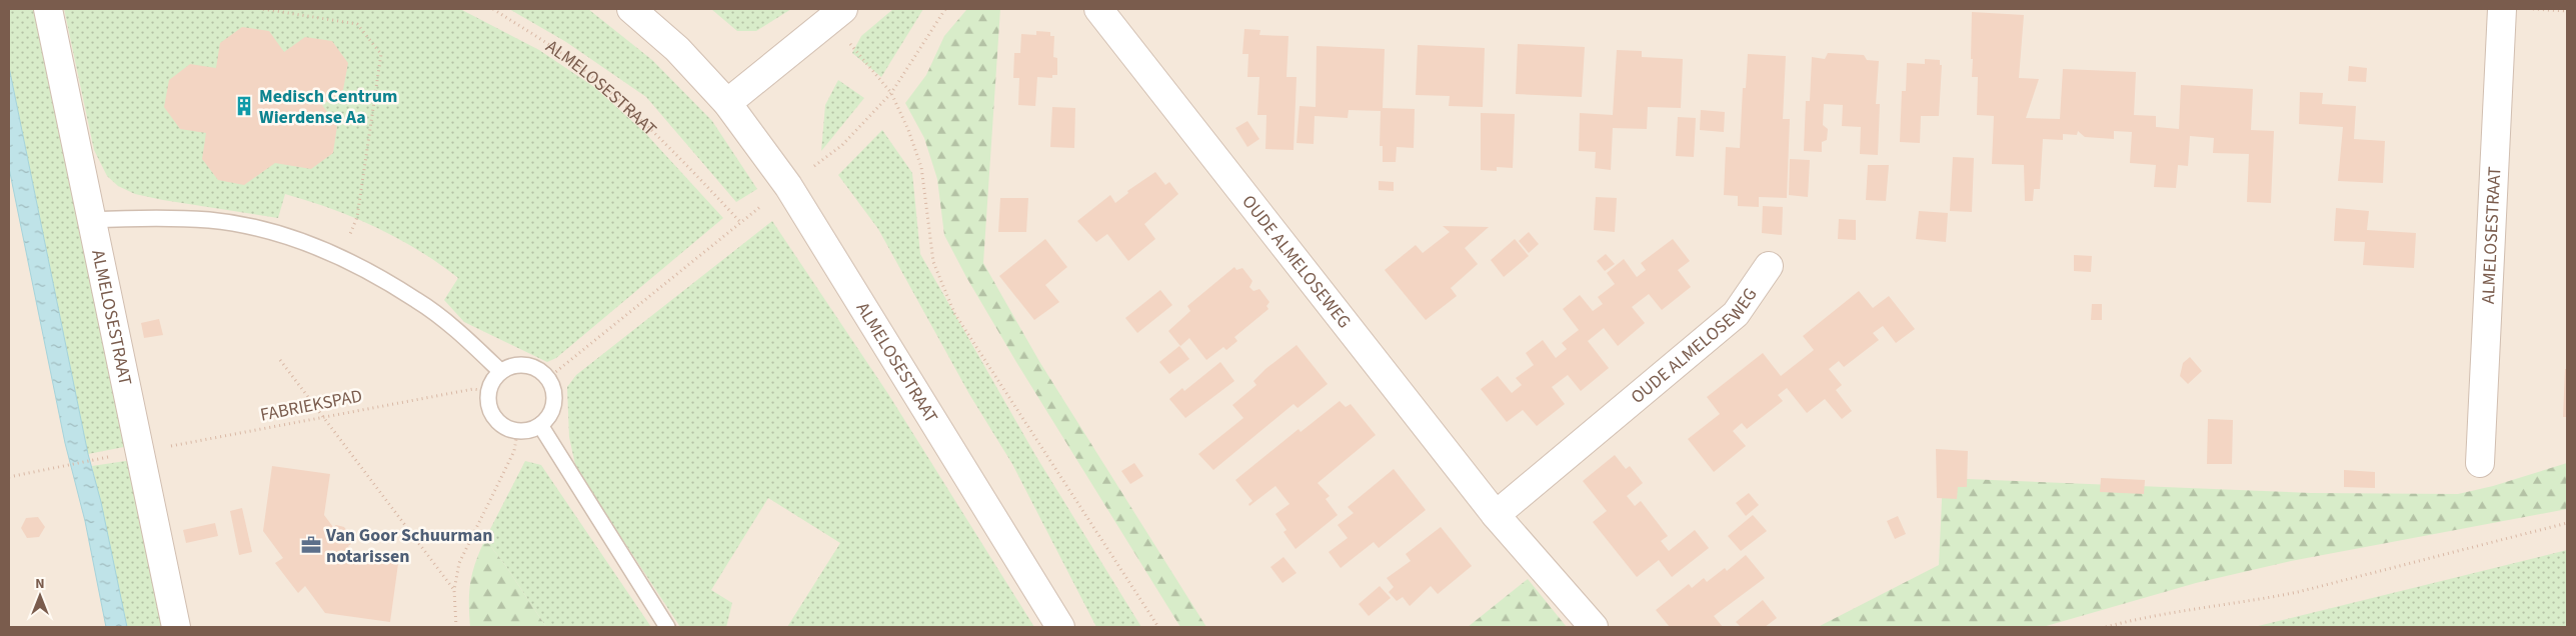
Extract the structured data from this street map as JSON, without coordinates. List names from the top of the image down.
{
  "streets": {
    "street": ["ALMELOSESTRAAT", "OUDE ALMELOSEWEG"],
    "path": ["FABRIEKSPAD"]
  },
  "crossings": [
    ["ALMELOSESTRAAT", "FABRIEKSPAD"]
  ],
  "places": {
    "building": ["Medisch Centrum Wierdense Aa"],
    "office": ["Van Goor Schuurman notarissen"]
  },
  "north": "top"
}
